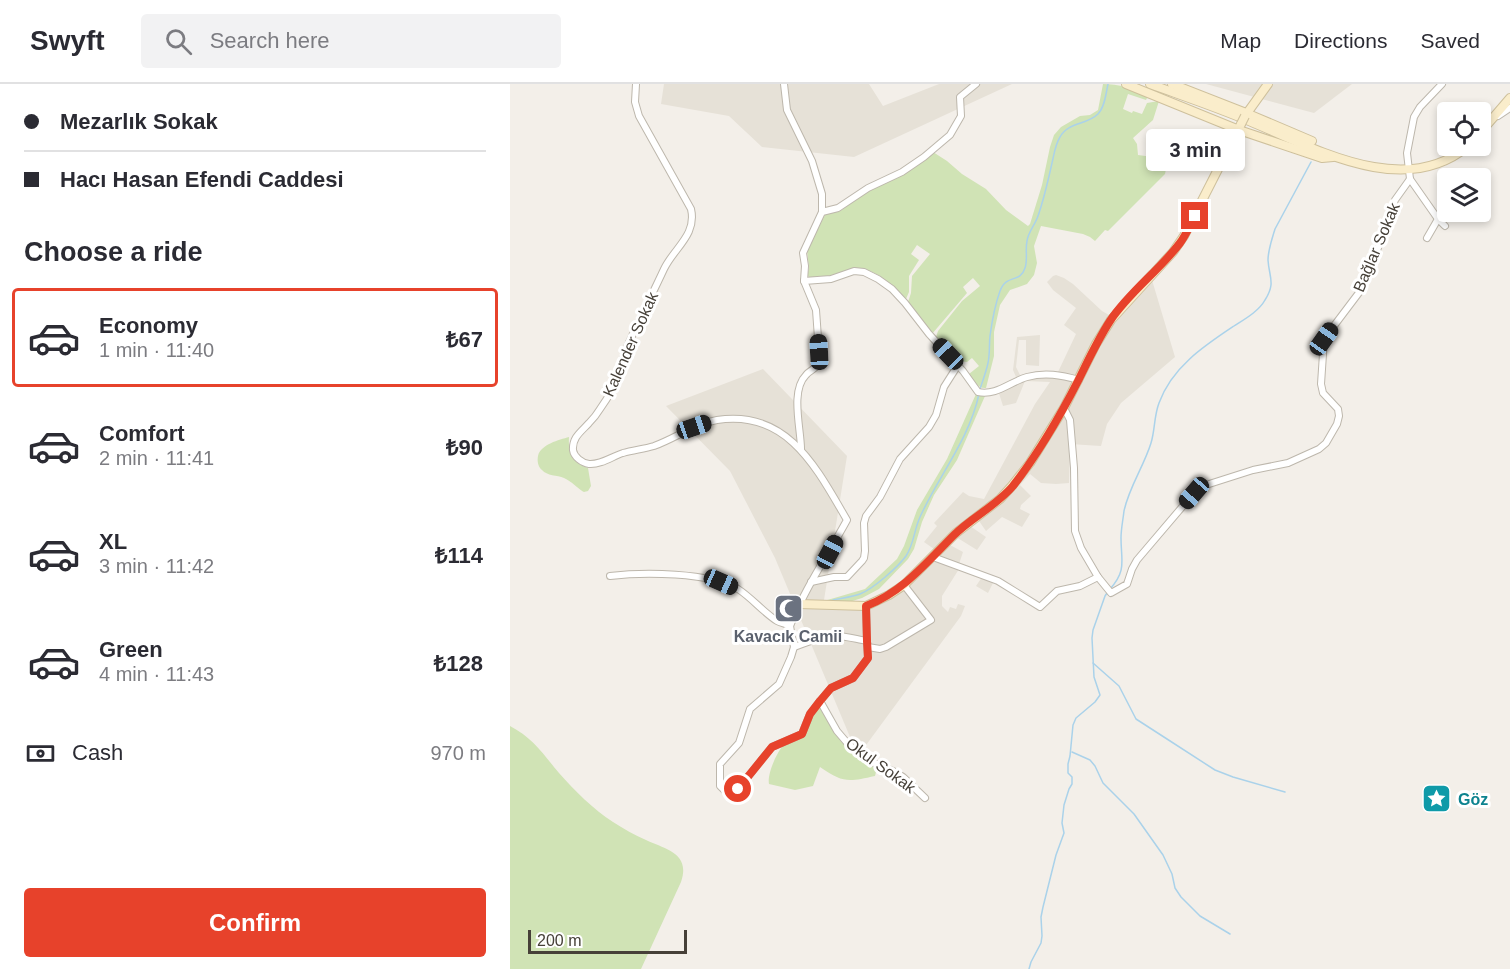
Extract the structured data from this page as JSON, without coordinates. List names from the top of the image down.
{
  "streets": {
    "street": ["Bağlar Sokak", "Kalender Sokak", "Okul Sokak"]
  },
  "places": {
    "mosque": ["Kavacık Camii"],
    "place": ["Göz"]
  },
  "scale_bar": "200 m",
  "page": {
    "header": "Swyft",
    "search": "Search here",
    "nav": ["Map", "Directions", "Saved"],
    "banner": ["Mezarlık Sokak", "Hacı Hasan Efendi Caddesi"],
    "bubble": "3 min",
    "heading": "Choose a ride",
    "list": [
      {
        "name": "Economy",
        "note": "1 min · 11:40",
        "value": "₺67"
      },
      {
        "name": "Comfort",
        "note": "2 min · 11:41",
        "value": "₺90"
      },
      {
        "name": "XL",
        "note": "3 min · 11:42",
        "value": "₺114"
      },
      {
        "name": "Green",
        "note": "4 min · 11:43",
        "value": "₺128"
      }
    ],
    "pay": ["Cash", "970 m"],
    "buttons": "Confirm",
    "scale": "200 m"
  }
}
